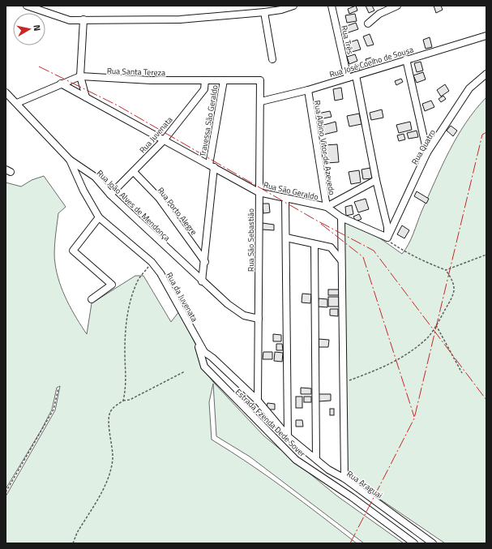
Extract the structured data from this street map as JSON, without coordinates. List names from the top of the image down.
{
  "streets": {
    "street": [
      "Rua Três",
      "Rua José Coelho de Sousa",
      "Rua Santa Tereza",
      "Travessa São Geraldo",
      "Rua Juvenata",
      "Rua Quatro",
      "Rua Albino Vitor de Azevedo",
      "Rua São Geraldo",
      "Rua João Alves de Mendonça",
      "Rua Porto Alegre",
      "Rua São Sebastião",
      "Rua da Juvenata",
      "Estrada Fzenda Dede Sover",
      "Rua Araguai"
    ]
  },
  "crossings": [
    ["Rua Três", "Rua José Coelho de Sousa"],
    ["Rua José Coelho de Sousa", "Rua Albino Vitor de Azevedo"],
    ["Rua José Coelho de Sousa", "Rua São Sebastião"],
    ["Rua Santa Tereza", "Travessa São Geraldo"],
    ["Rua Santa Tereza", "Rua Juvenata"],
    ["Rua Santa Tereza", "Rua São Geraldo"],
    ["Rua Santa Tereza", "Rua João Alves de Mendonça"],
    ["Rua Santa Tereza", "Rua São Sebastião"],
    ["Travessa São Geraldo", "Rua São Geraldo"],
    ["Travessa São Geraldo", "Rua João Alves de Mendonça"],
    ["Travessa São Geraldo", "Rua Porto Alegre"],
    ["Rua Juvenata", "Rua São Geraldo"],
    ["Rua Juvenata", "Rua João Alves de Mendonça"],
    ["Rua Juvenata", "Rua Porto Alegre"],
    ["Rua Quatro", "Rua São Geraldo"],
    ["Rua Albino Vitor de Azevedo", "Rua São Geraldo"],
    ["Rua São Geraldo", "Rua São Sebastião"],
    ["Rua João Alves de Mendonça", "Rua São Sebastião"],
    ["Rua João Alves de Mendonça", "Rua da Juvenata"],
    ["Rua São Sebastião", "Rua da Juvenata"],
    ["Rua da Juvenata", "Estrada Fzenda Dede Sover"],
    ["Rua da Juvenata", "Rua Araguai"]
  ],
  "north": "right"
}
